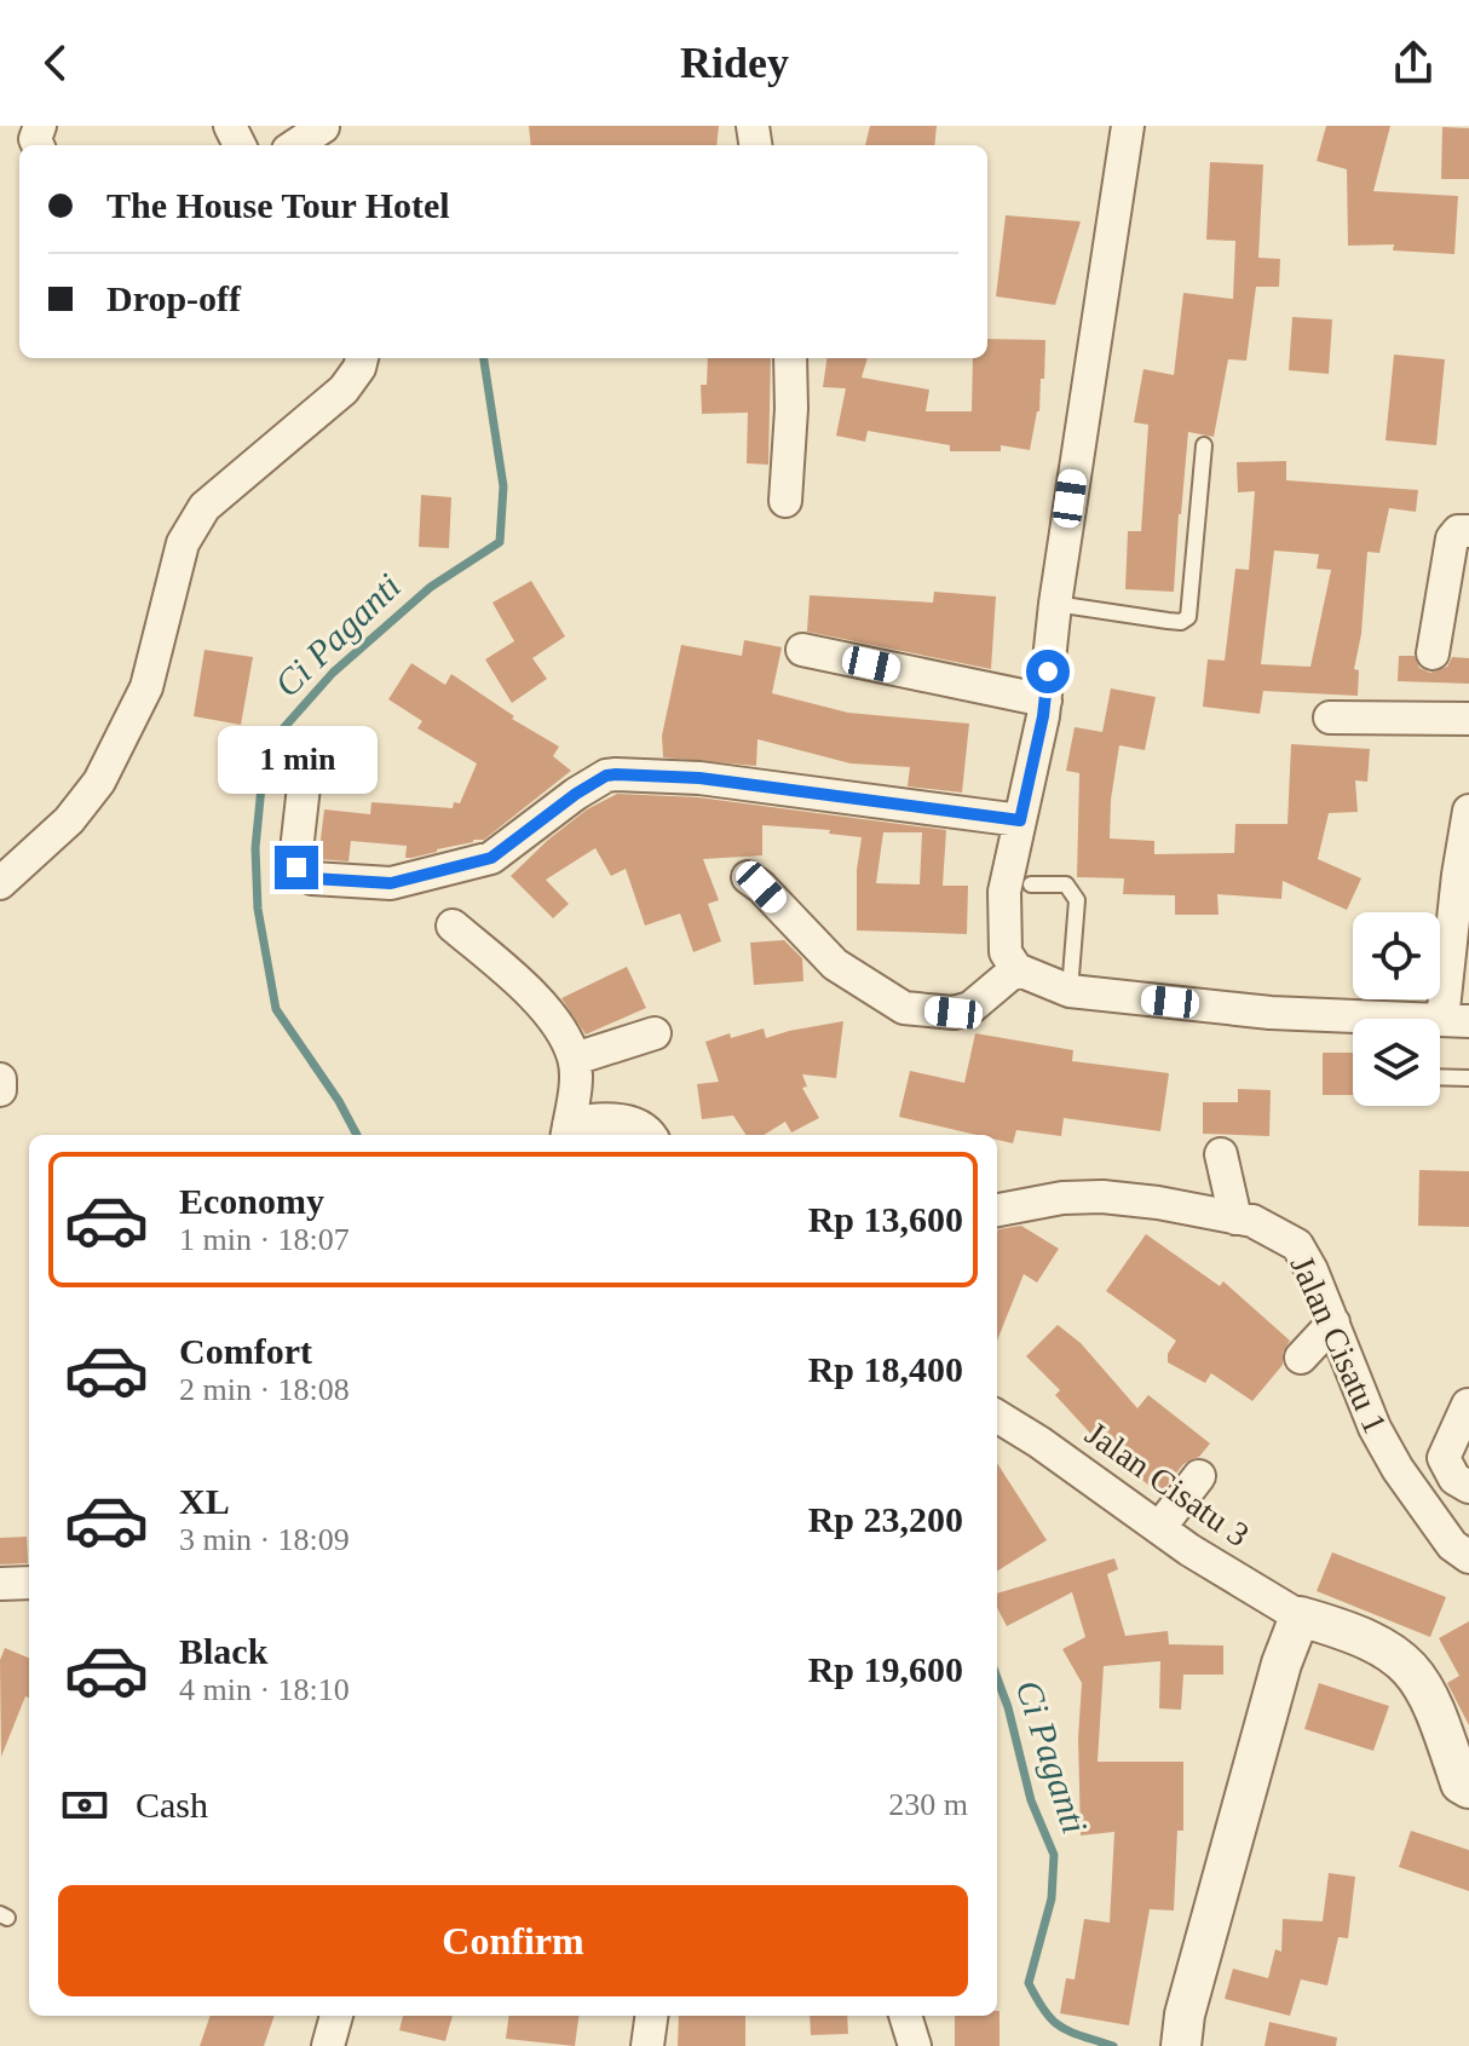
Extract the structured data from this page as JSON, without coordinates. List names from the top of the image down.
{
  "streets": {
    "street": ["Jalan Cisatu 1", "Jalan Cisatu 3"]
  },
  "water": ["Ci Paganti"],
  "page": {
    "header": "Ridey",
    "banner": ["The House Tour Hotel", "Drop-off"],
    "bubble": "1 min",
    "list": [
      {
        "name": "Economy",
        "note": "1 min · 18:07",
        "value": "Rp 13,600"
      },
      {
        "name": "Comfort",
        "note": "2 min · 18:08",
        "value": "Rp 18,400"
      },
      {
        "name": "XL",
        "note": "3 min · 18:09",
        "value": "Rp 23,200"
      },
      {
        "name": "Black",
        "note": "4 min · 18:10",
        "value": "Rp 19,600"
      }
    ],
    "pay": ["Cash", "230 m"],
    "buttons": "Confirm"
  }
}
